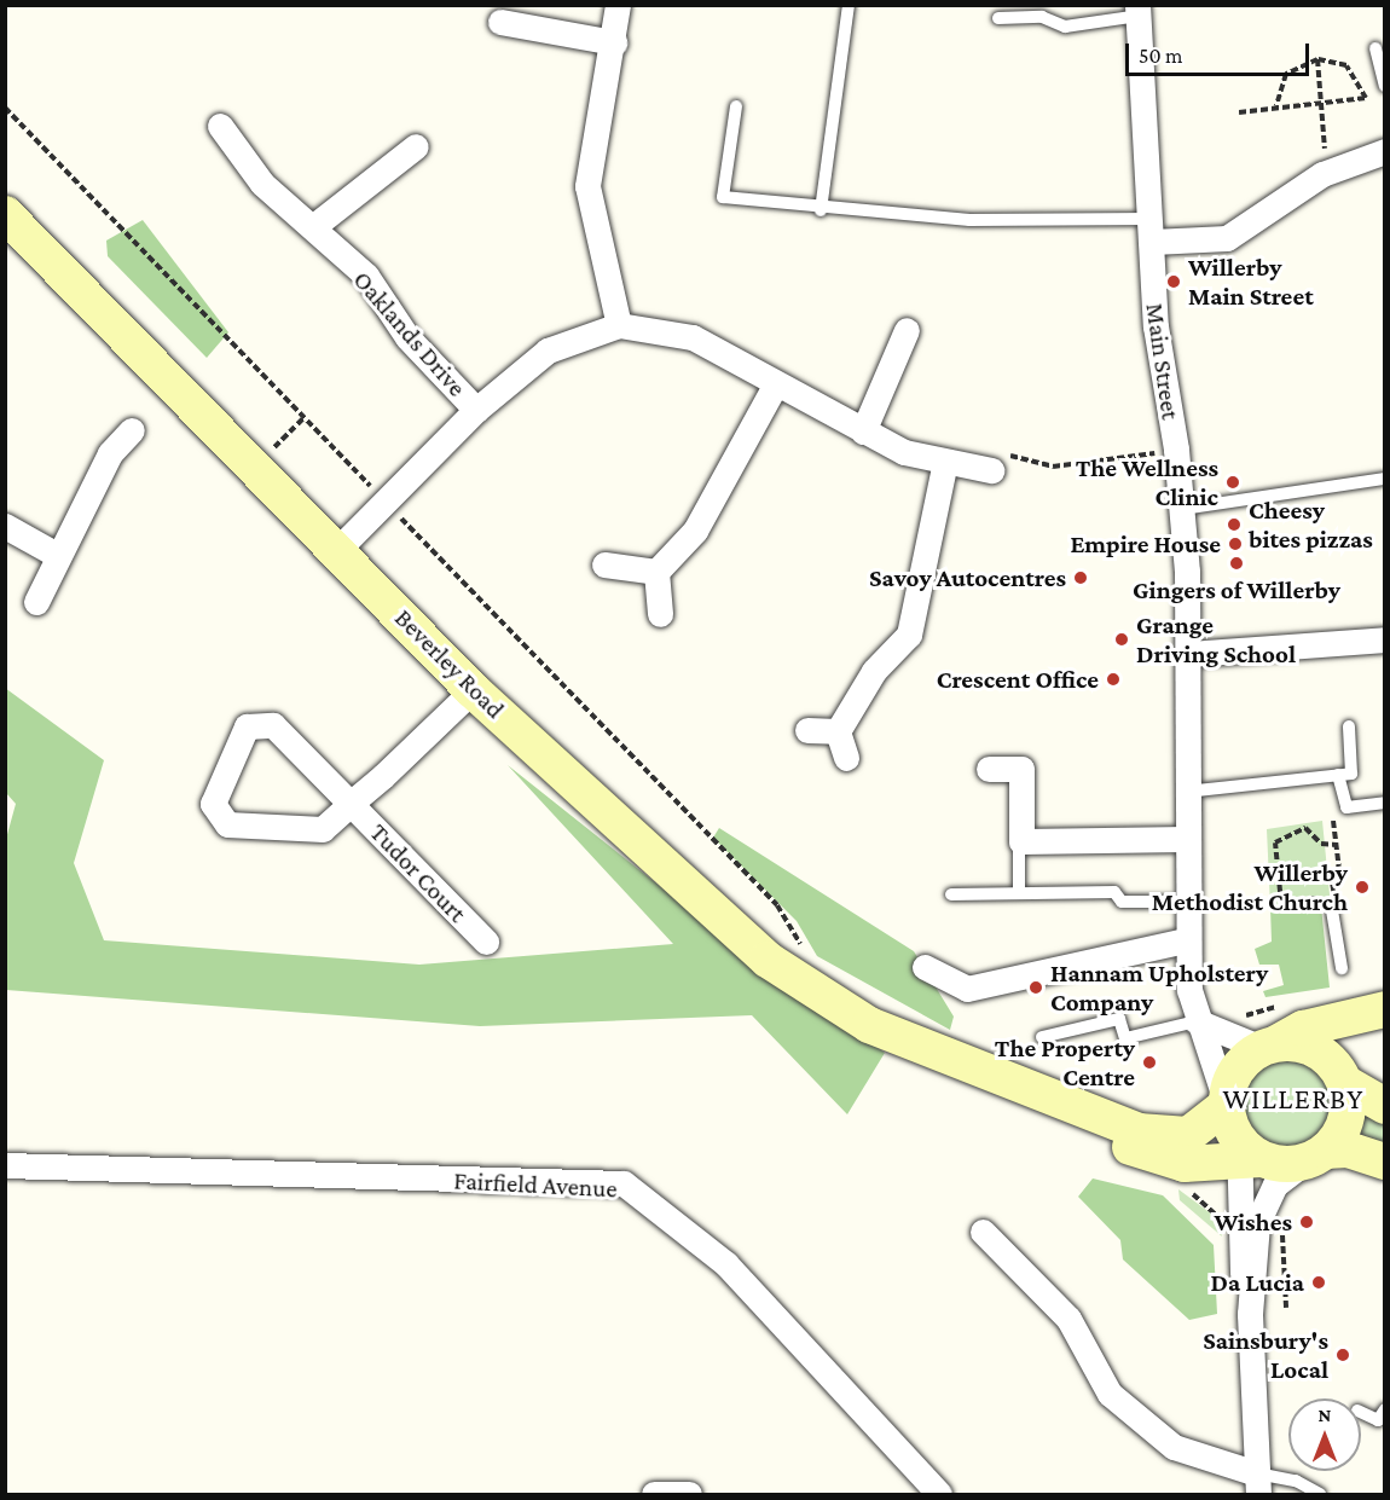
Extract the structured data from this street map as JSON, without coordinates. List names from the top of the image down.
{
  "streets": {
    "main road": ["Beverley Road"],
    "street": [
      "Oaklands Drive",
      "Main Street",
      "Tudor Court",
      "Fairfield Avenue"
    ]
  },
  "crossings": [
    ["Oaklands Drive", "Beverley Road"],
    ["Main Street", "Beverley Road"],
    ["Beverley Road", "Tudor Court"]
  ],
  "districts": ["WILLERBY"],
  "places": [
    "Willerby Main Street",
    "The Wellness Clinic",
    "Cheesy bites pizzas",
    "Empire House",
    "Gingers of Willerby",
    "Savoy Autocentres",
    "Grange Driving School",
    "Crescent Office",
    "Willerby Methodist Church",
    "Hannam Upholstery Company",
    "The Property Centre",
    "Wishes",
    "Da Lucia",
    "Sainsbury's Local"
  ],
  "scale_bar": "50 m",
  "north": "top"
}
